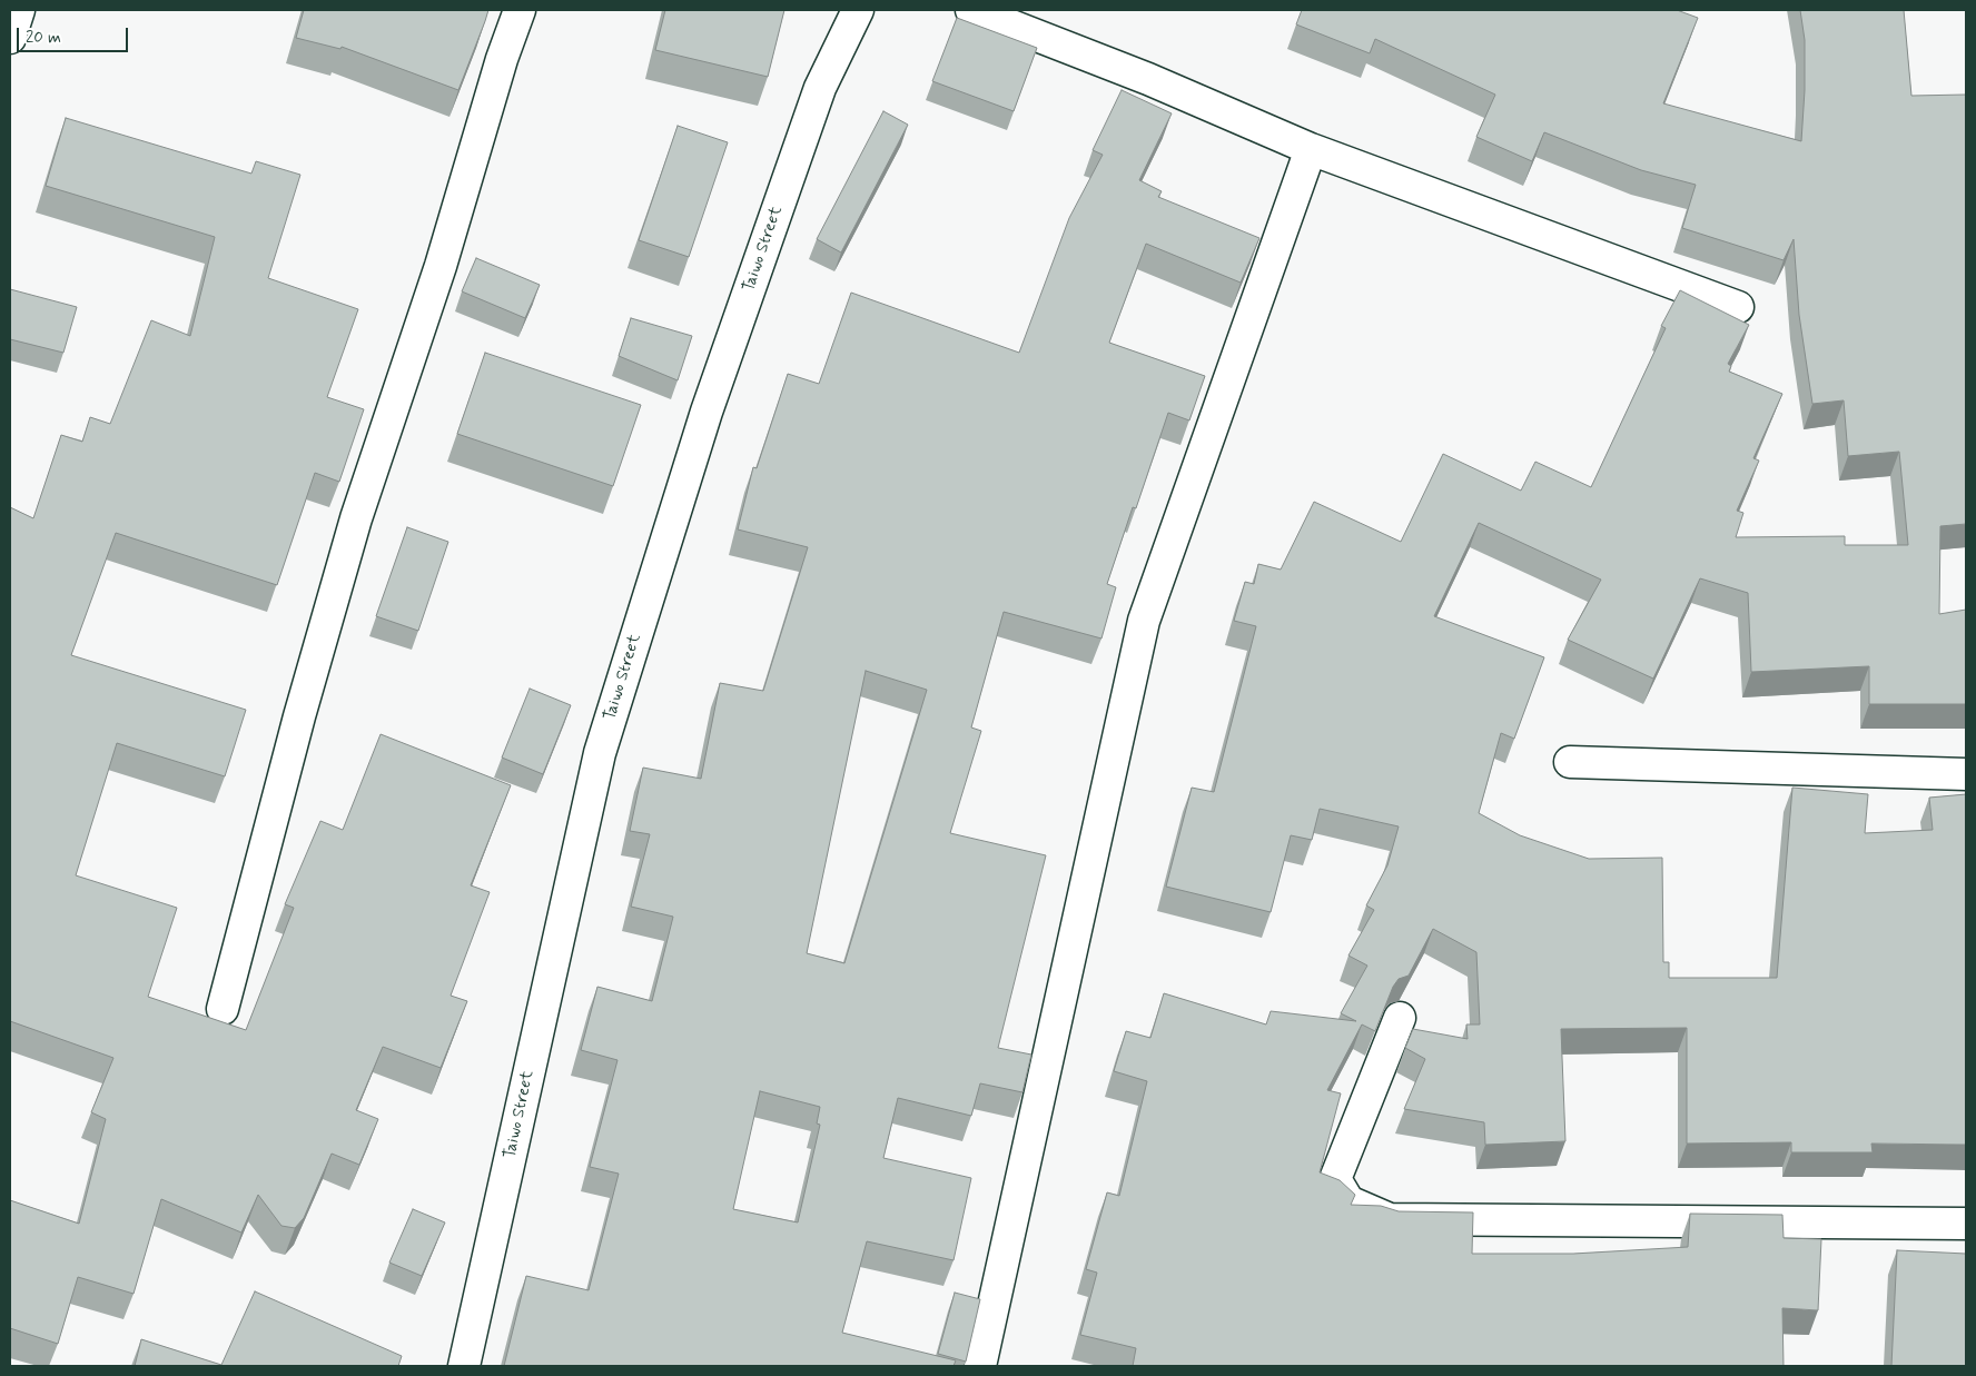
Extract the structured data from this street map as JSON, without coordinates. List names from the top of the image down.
{
  "streets": {
    "street": ["Taiwo Street"]
  },
  "scale_bar": "20 m"
}
